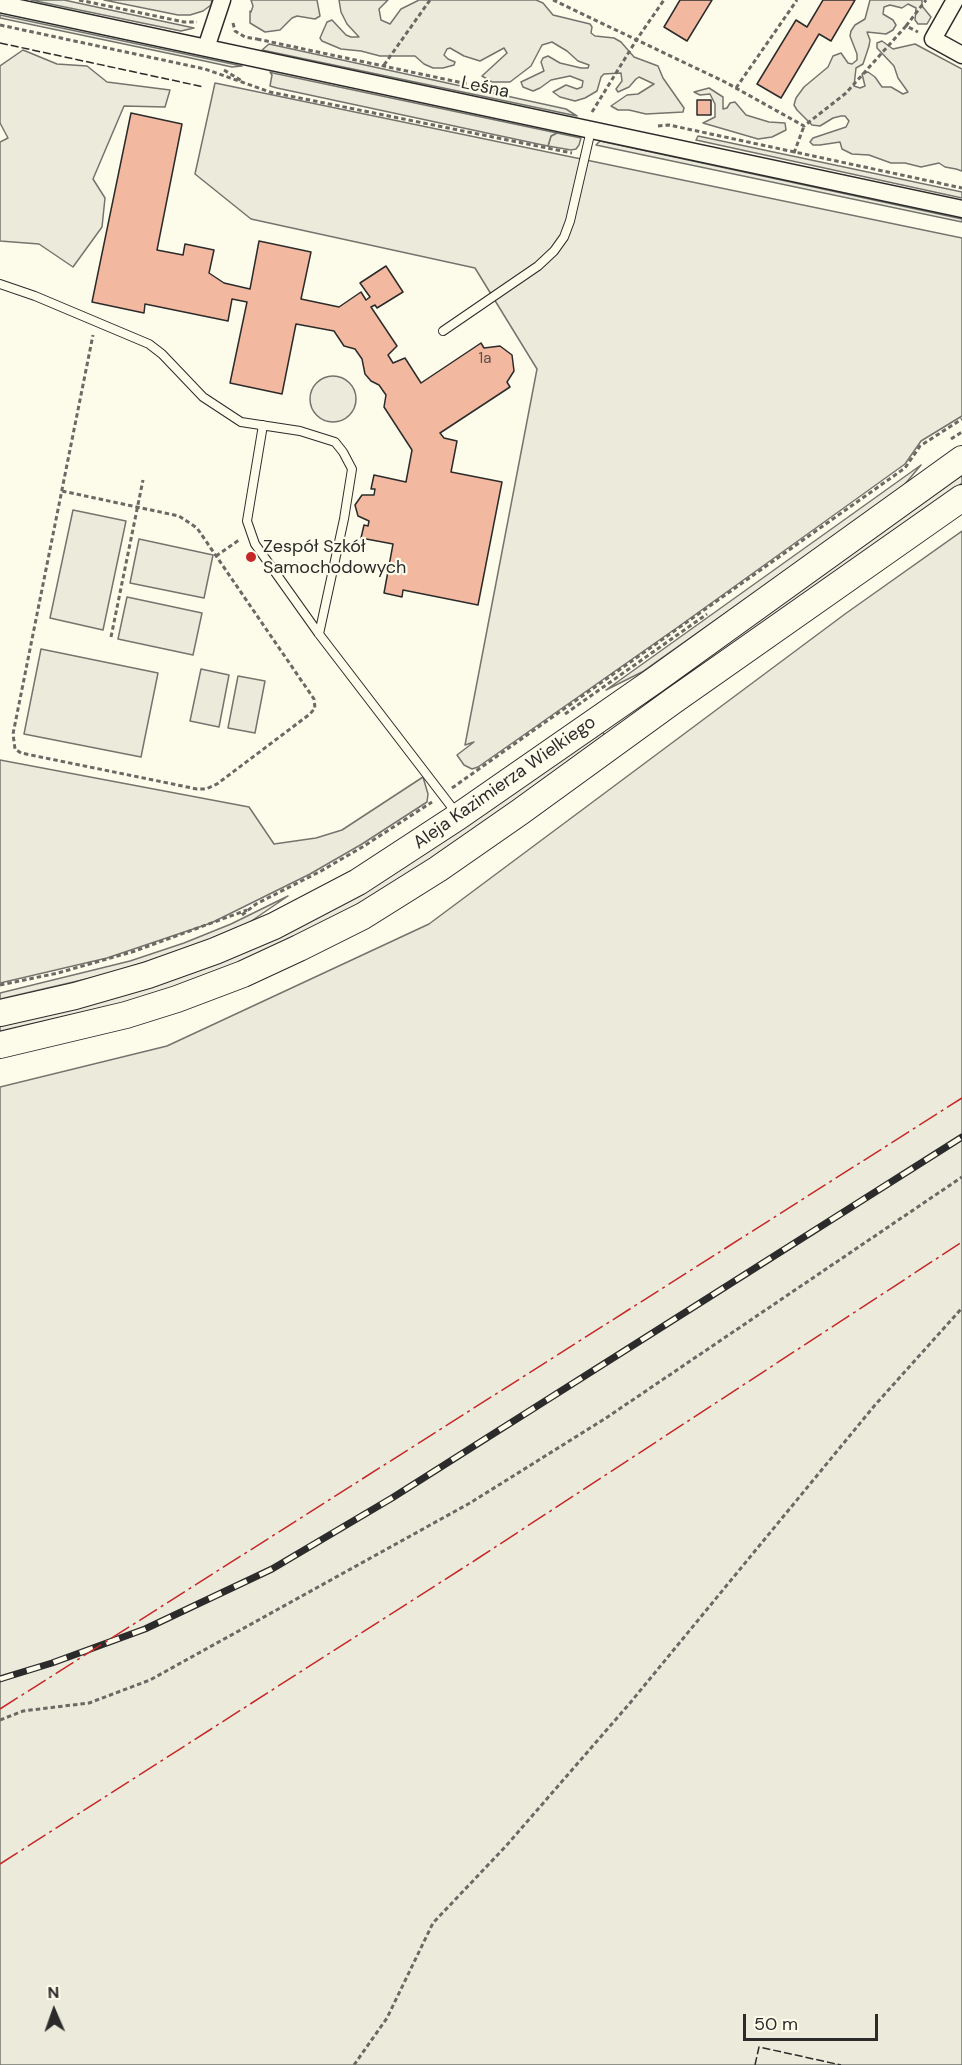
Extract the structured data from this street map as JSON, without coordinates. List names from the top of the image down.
{
  "streets": {
    "main road": ["Aleja Kazimierza Wielkiego"],
    "street": ["Leśna"]
  },
  "places": ["Zespół Szkół Samochodowych"],
  "house_numbers": ["1a"],
  "scale_bar": "50 m",
  "north": "top"
}
